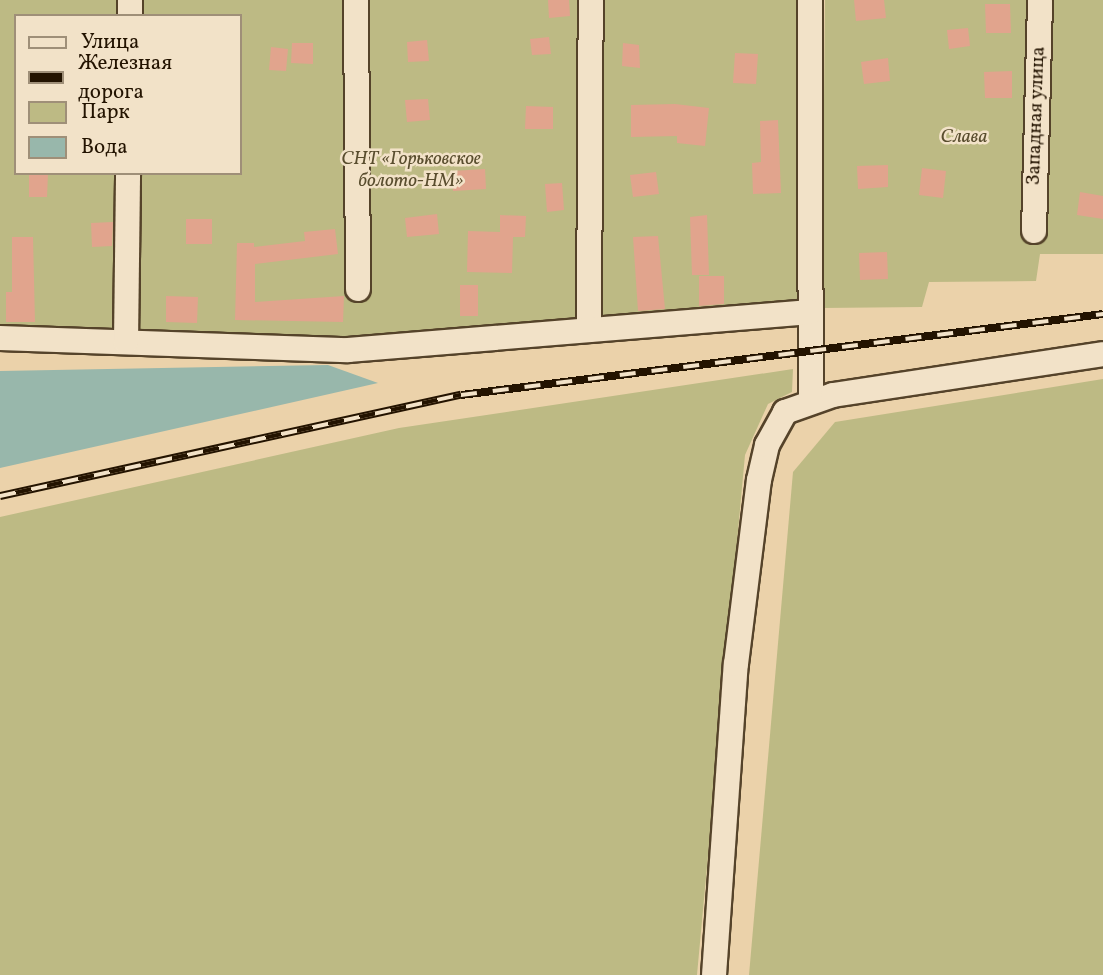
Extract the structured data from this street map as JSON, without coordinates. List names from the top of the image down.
{
  "streets": {
    "street": ["Западная улица"]
  },
  "parks": ["Слава", "СНТ «Горьковское болото-НМ»"],
  "legend": [
    "Улица",
    "Железная дорога",
    "Парк",
    "Вода"
  ]
}
